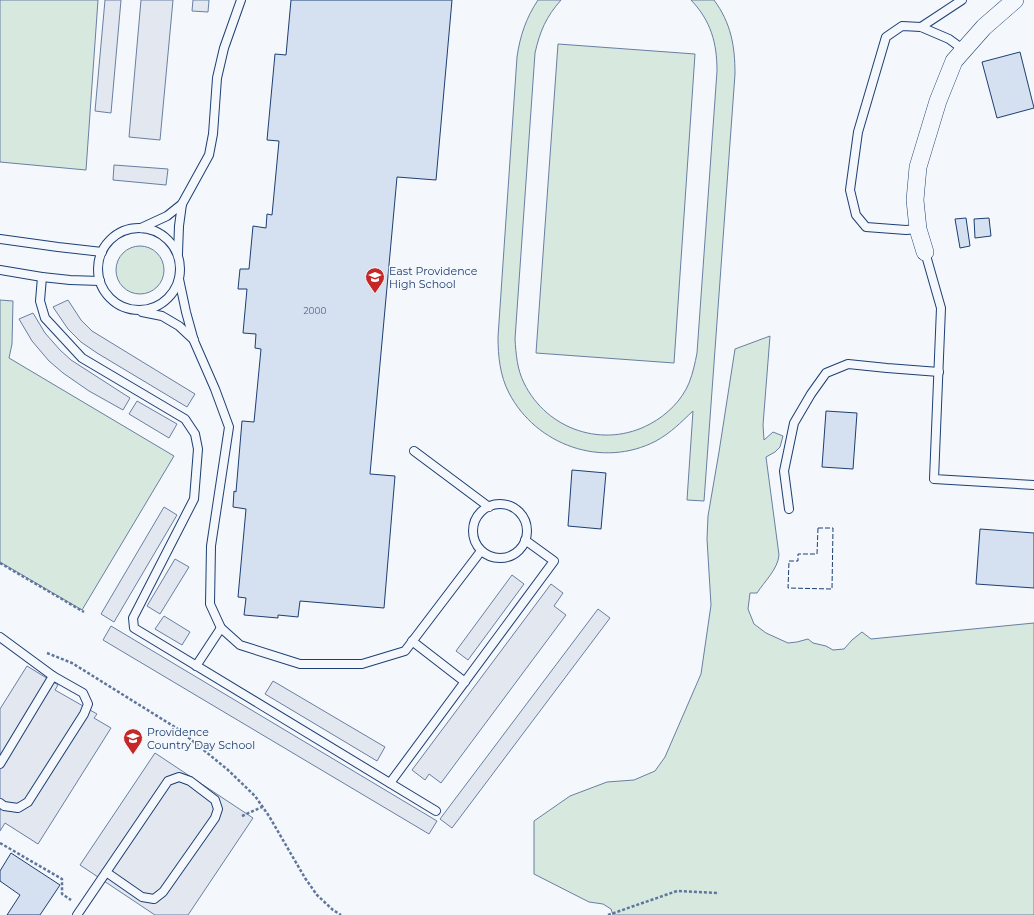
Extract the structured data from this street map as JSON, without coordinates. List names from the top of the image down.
{
  "places": {
    "school or university": ["East Providence High School", "Providence Country Day School"]
  },
  "house_numbers": ["2000"]
}
